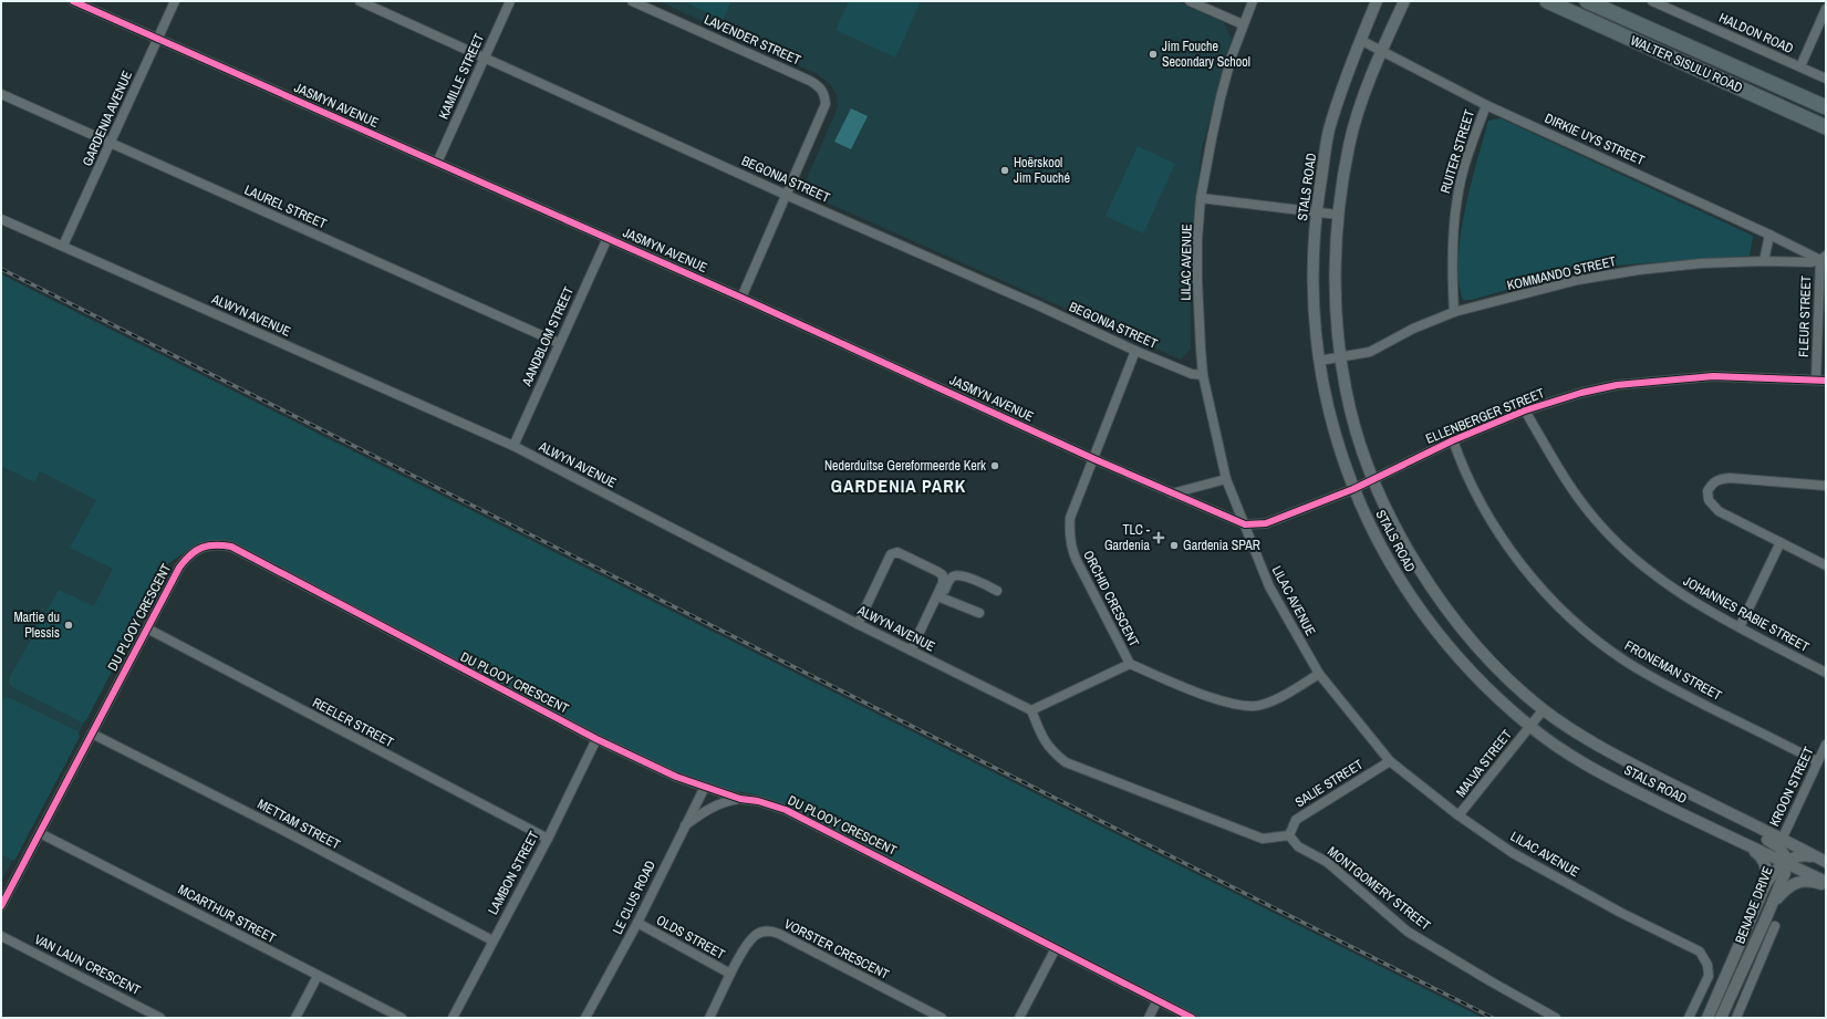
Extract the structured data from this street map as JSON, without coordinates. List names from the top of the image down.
{
  "streets": {
    "highway": ["WALTER SISULU ROAD"],
    "street": [
      "HALDON ROAD",
      "LAVENDER STREET",
      "KAMILLE STREET",
      "JASMYN AVENUE",
      "GARDENIA AVENUE",
      "DIRKIE UYS STREET",
      "RUITER STREET",
      "BEGONIA STREET",
      "STALS ROAD",
      "LAUREL STREET",
      "LILAC AVENUE",
      "KOMMANDO STREET",
      "ALWYN AVENUE",
      "FLEUR STREET",
      "AANDBLOM STREET",
      "ELLENBERGER STREET",
      "ORCHID CRESCENT",
      "JOHANNES RABIE STREET",
      "DU PLOOY CRESCENT",
      "FRONEMAN STREET",
      "REELER STREET",
      "MALVA STREET",
      "SALIE STREET",
      "KROON STREET",
      "METTAM STREET",
      "LAMBON STREET",
      "MONTGOMERY STREET",
      "LE CLUS ROAD",
      "BENADE DRIVE",
      "MCARTHUR STREET",
      "OLDS STREET",
      "VORSTER CRESCENT",
      "VAN LAUN CRESCENT"
    ]
  },
  "crossings": [
    ["LAVENDER STREET", "BEGONIA STREET"],
    ["KAMILLE STREET", "JASMYN AVENUE"],
    ["KAMILLE STREET", "BEGONIA STREET"],
    ["JASMYN AVENUE", "GARDENIA AVENUE"],
    ["JASMYN AVENUE", "LILAC AVENUE"],
    ["JASMYN AVENUE", "AANDBLOM STREET"],
    ["JASMYN AVENUE", "ELLENBERGER STREET"],
    ["JASMYN AVENUE", "ORCHID CRESCENT"],
    ["GARDENIA AVENUE", "LAUREL STREET"],
    ["GARDENIA AVENUE", "ALWYN AVENUE"],
    ["DIRKIE UYS STREET", "RUITER STREET"],
    ["DIRKIE UYS STREET", "STALS ROAD"],
    ["DIRKIE UYS STREET", "KOMMANDO STREET"],
    ["DIRKIE UYS STREET", "FLEUR STREET"],
    ["RUITER STREET", "KOMMANDO STREET"],
    ["BEGONIA STREET", "LILAC AVENUE"],
    ["BEGONIA STREET", "ORCHID CRESCENT"],
    ["STALS ROAD", "KOMMANDO STREET"],
    ["STALS ROAD", "ELLENBERGER STREET"],
    ["STALS ROAD", "MALVA STREET"],
    ["STALS ROAD", "KROON STREET"],
    ["STALS ROAD", "BENADE DRIVE"],
    ["LAUREL STREET", "AANDBLOM STREET"],
    ["LILAC AVENUE", "ELLENBERGER STREET"],
    ["LILAC AVENUE", "ORCHID CRESCENT"],
    ["LILAC AVENUE", "MALVA STREET"],
    ["LILAC AVENUE", "SALIE STREET"],
    ["KOMMANDO STREET", "FLEUR STREET"],
    ["ALWYN AVENUE", "AANDBLOM STREET"],
    ["FLEUR STREET", "ELLENBERGER STREET"],
    ["ELLENBERGER STREET", "JOHANNES RABIE STREET"],
    ["ELLENBERGER STREET", "FRONEMAN STREET"],
    ["DU PLOOY CRESCENT", "REELER STREET"],
    ["DU PLOOY CRESCENT", "METTAM STREET"],
    ["DU PLOOY CRESCENT", "LAMBON STREET"],
    ["DU PLOOY CRESCENT", "LE CLUS ROAD"],
    ["DU PLOOY CRESCENT", "MCARTHUR STREET"],
    ["FRONEMAN STREET", "KROON STREET"],
    ["REELER STREET", "LAMBON STREET"],
    ["SALIE STREET", "MONTGOMERY STREET"],
    ["METTAM STREET", "LAMBON STREET"],
    ["LE CLUS ROAD", "OLDS STREET"],
    ["OLDS STREET", "VORSTER CRESCENT"]
  ],
  "districts": ["GARDENIA PARK"],
  "places": {
    "other": [
      "Jim Fouche Secondary School",
      "Hoërskool Jim Fouché",
      "Nederduitse Gereformeerde Kerk",
      "Gardenia SPAR",
      "Martie du Plessis"
    ],
    "health": ["TLC - Gardenia"]
  }
}
